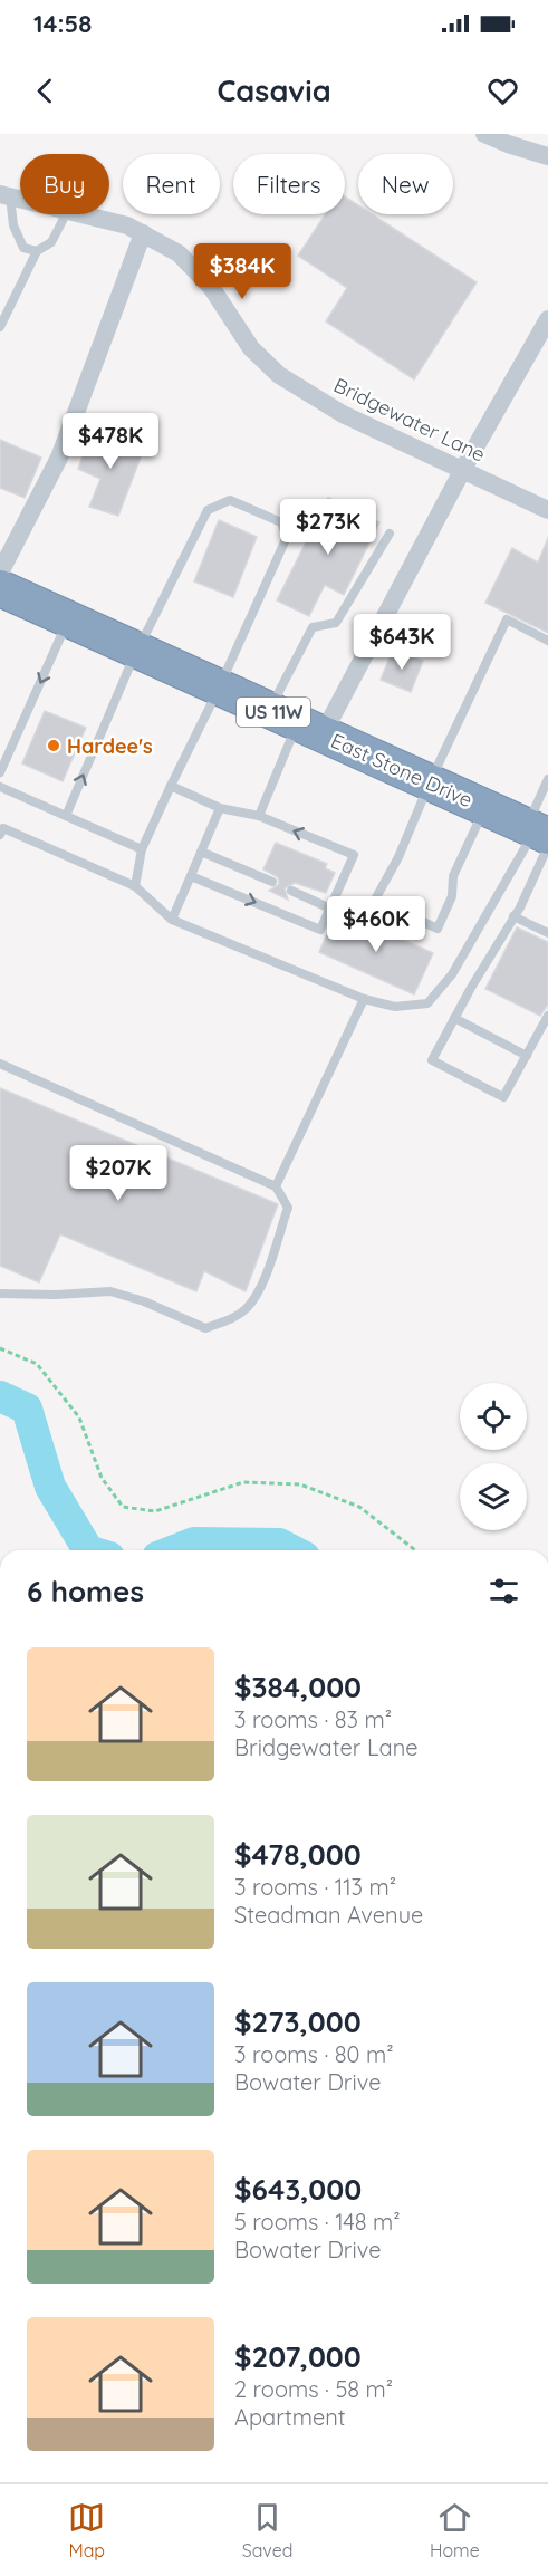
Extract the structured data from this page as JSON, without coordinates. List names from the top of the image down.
{
  "streets": {
    "highway": ["US 11W", "East Stone Drive"],
    "street": ["Bridgewater Lane"]
  },
  "places": ["Hardee's"],
  "page": {
    "status": "14:58",
    "header": "Casavia",
    "chip": [
      "Buy",
      "Rent",
      "Filters",
      "New"
    ],
    "price": [
      "$384K",
      "$478K",
      "$273K",
      "$643K",
      "$460K",
      "$207K"
    ],
    "heading": "6 homes",
    "list": [
      {
        "name": "$384,000",
        "note": "3 rooms · 83 m² · Bridgewater Lane"
      },
      {
        "name": "$478,000",
        "note": "3 rooms · 113 m² · Steadman Avenue"
      },
      {
        "name": "$273,000",
        "note": "3 rooms · 80 m² · Bowater Drive"
      },
      {
        "name": "$643,000",
        "note": "5 rooms · 148 m² · Bowater Drive"
      },
      {
        "name": "$207,000",
        "note": "2 rooms · 58 m² · Apartment"
      }
    ],
    "tabs": ["Map", "Saved", "Home"]
  }
}
